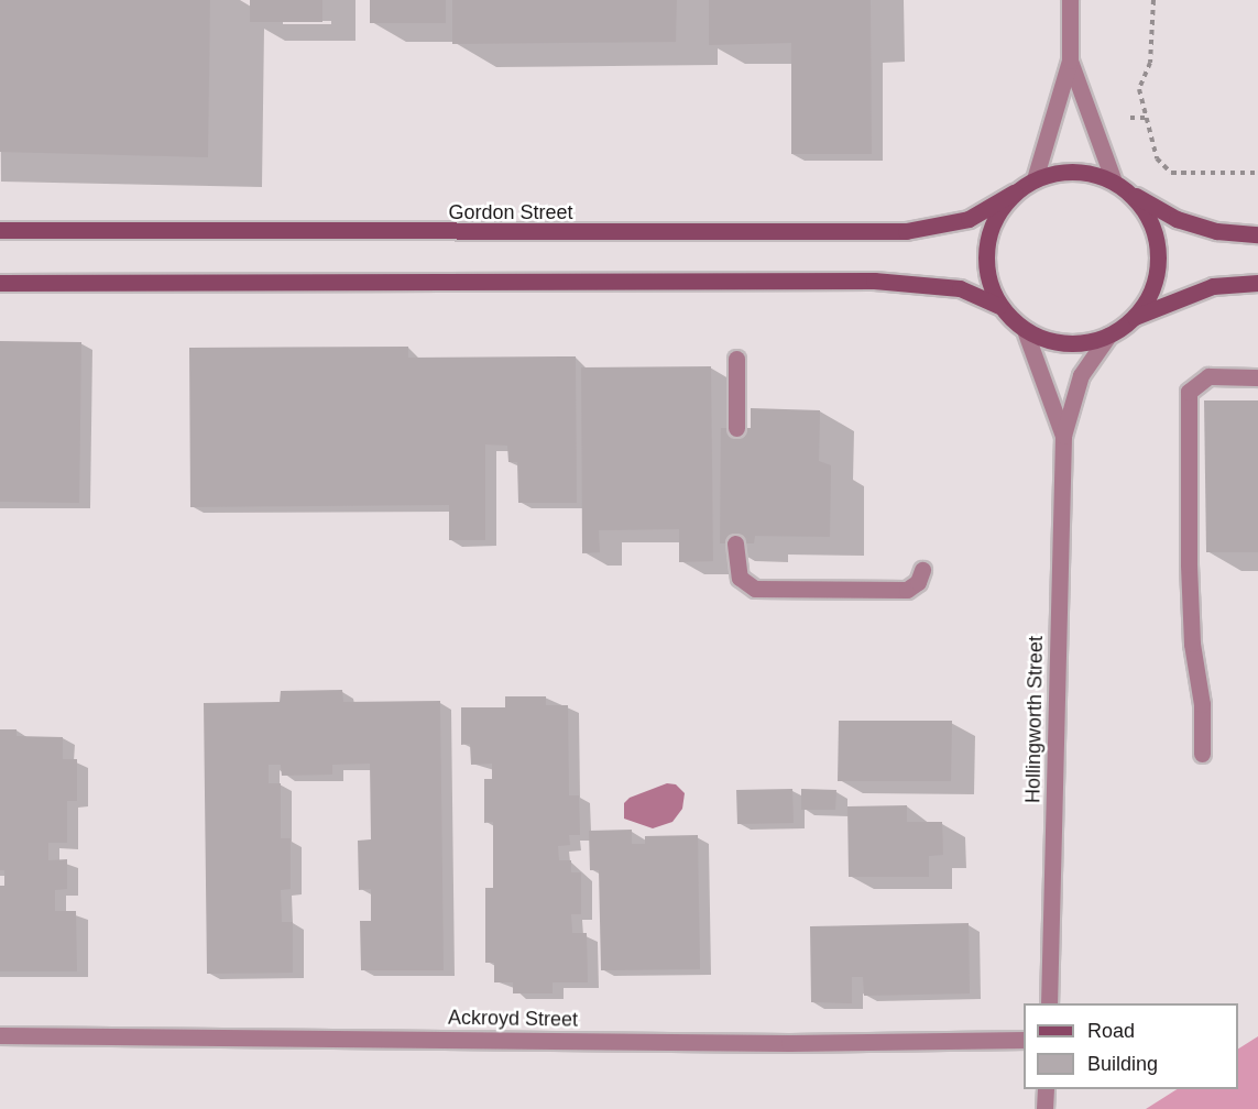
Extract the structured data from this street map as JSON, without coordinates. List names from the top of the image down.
{
  "streets": {
    "main road": ["Gordon Street"],
    "street": ["Hollingworth Street", "Ackroyd Street"]
  },
  "crossings": [
    ["Gordon Street", "Hollingworth Street"]
  ],
  "legend": ["Road", "Building"]
}
